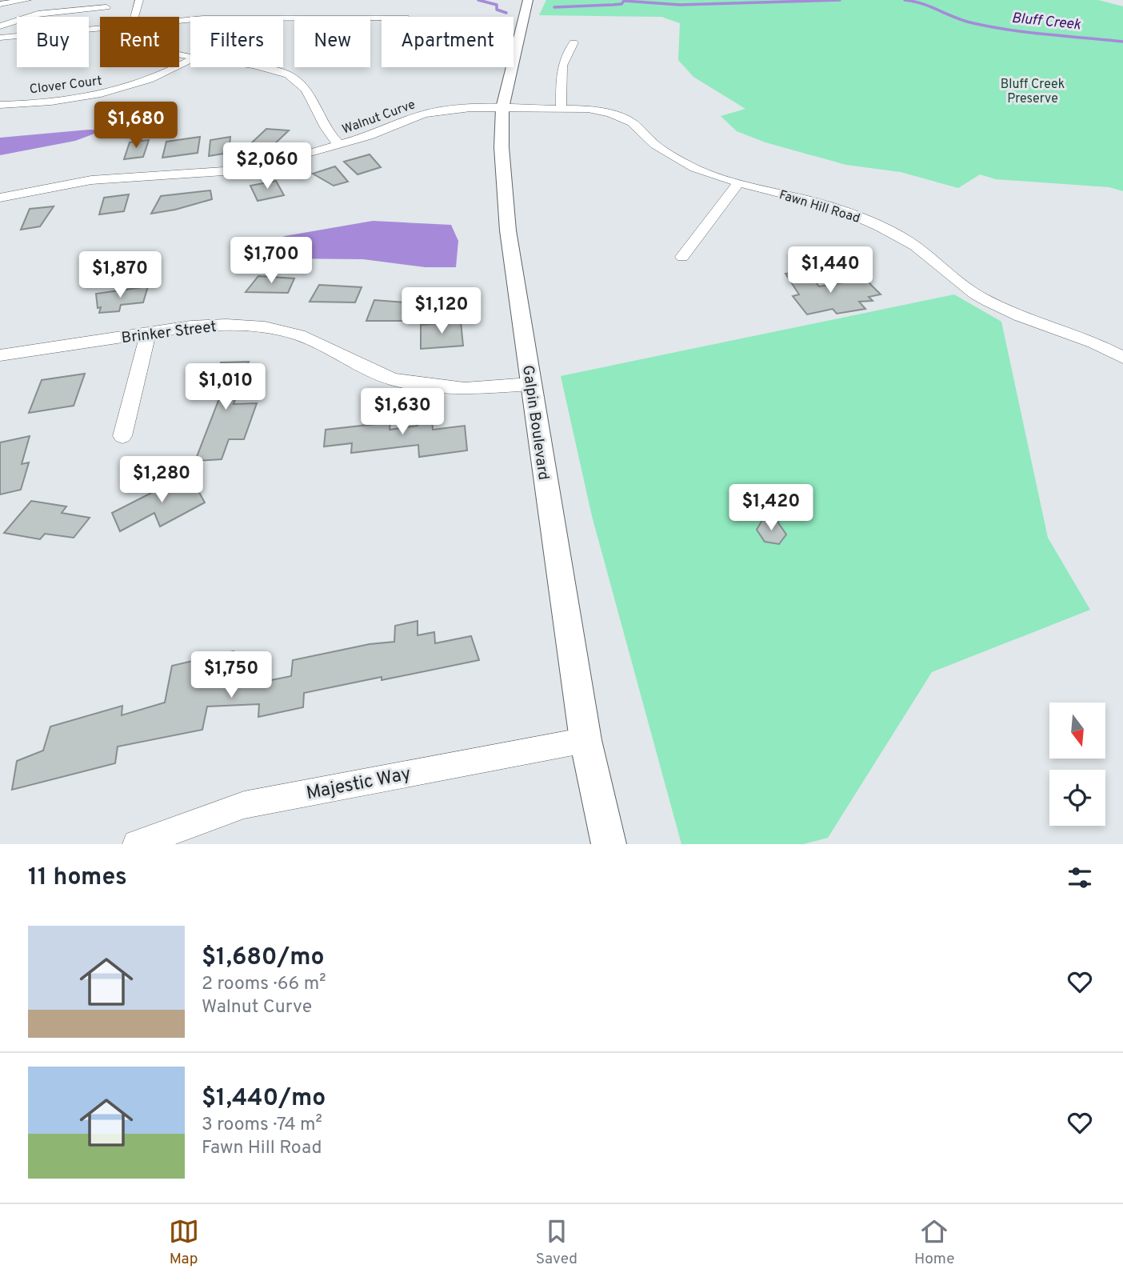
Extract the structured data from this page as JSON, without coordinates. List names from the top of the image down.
{
  "streets": {
    "street": [
      "Clover Court",
      "Walnut Curve",
      "Fawn Hill Road",
      "Brinker Street",
      "Galpin Boulevard",
      "Majestic Way"
    ]
  },
  "crossings": [
    ["Walnut Curve", "Fawn Hill Road"],
    ["Walnut Curve", "Galpin Boulevard"],
    ["Fawn Hill Road", "Galpin Boulevard"],
    ["Brinker Street", "Galpin Boulevard"],
    ["Galpin Boulevard", "Majestic Way"]
  ],
  "water": ["Bluff Creek"],
  "parks": ["Bluff Creek Preserve"],
  "north": "bottom",
  "page": {
    "chip": [
      "Buy",
      "Rent",
      "Filters",
      "New",
      "Apartment"
    ],
    "price": [
      "$1,680",
      "$2,060",
      "$1,700",
      "$1,440",
      "$1,870",
      "$1,120",
      "$1,010",
      "$1,630",
      "$1,280",
      "$1,420",
      "$1,750"
    ],
    "heading": "11 homes",
    "list": [
      {
        "name": "$1,680/mo",
        "note": "2 rooms · 66 m² · Walnut Curve"
      },
      {
        "name": "$1,440/mo",
        "note": "3 rooms · 74 m² · Fawn Hill Road"
      }
    ],
    "tabs": ["Map", "Saved", "Home"]
  }
}
